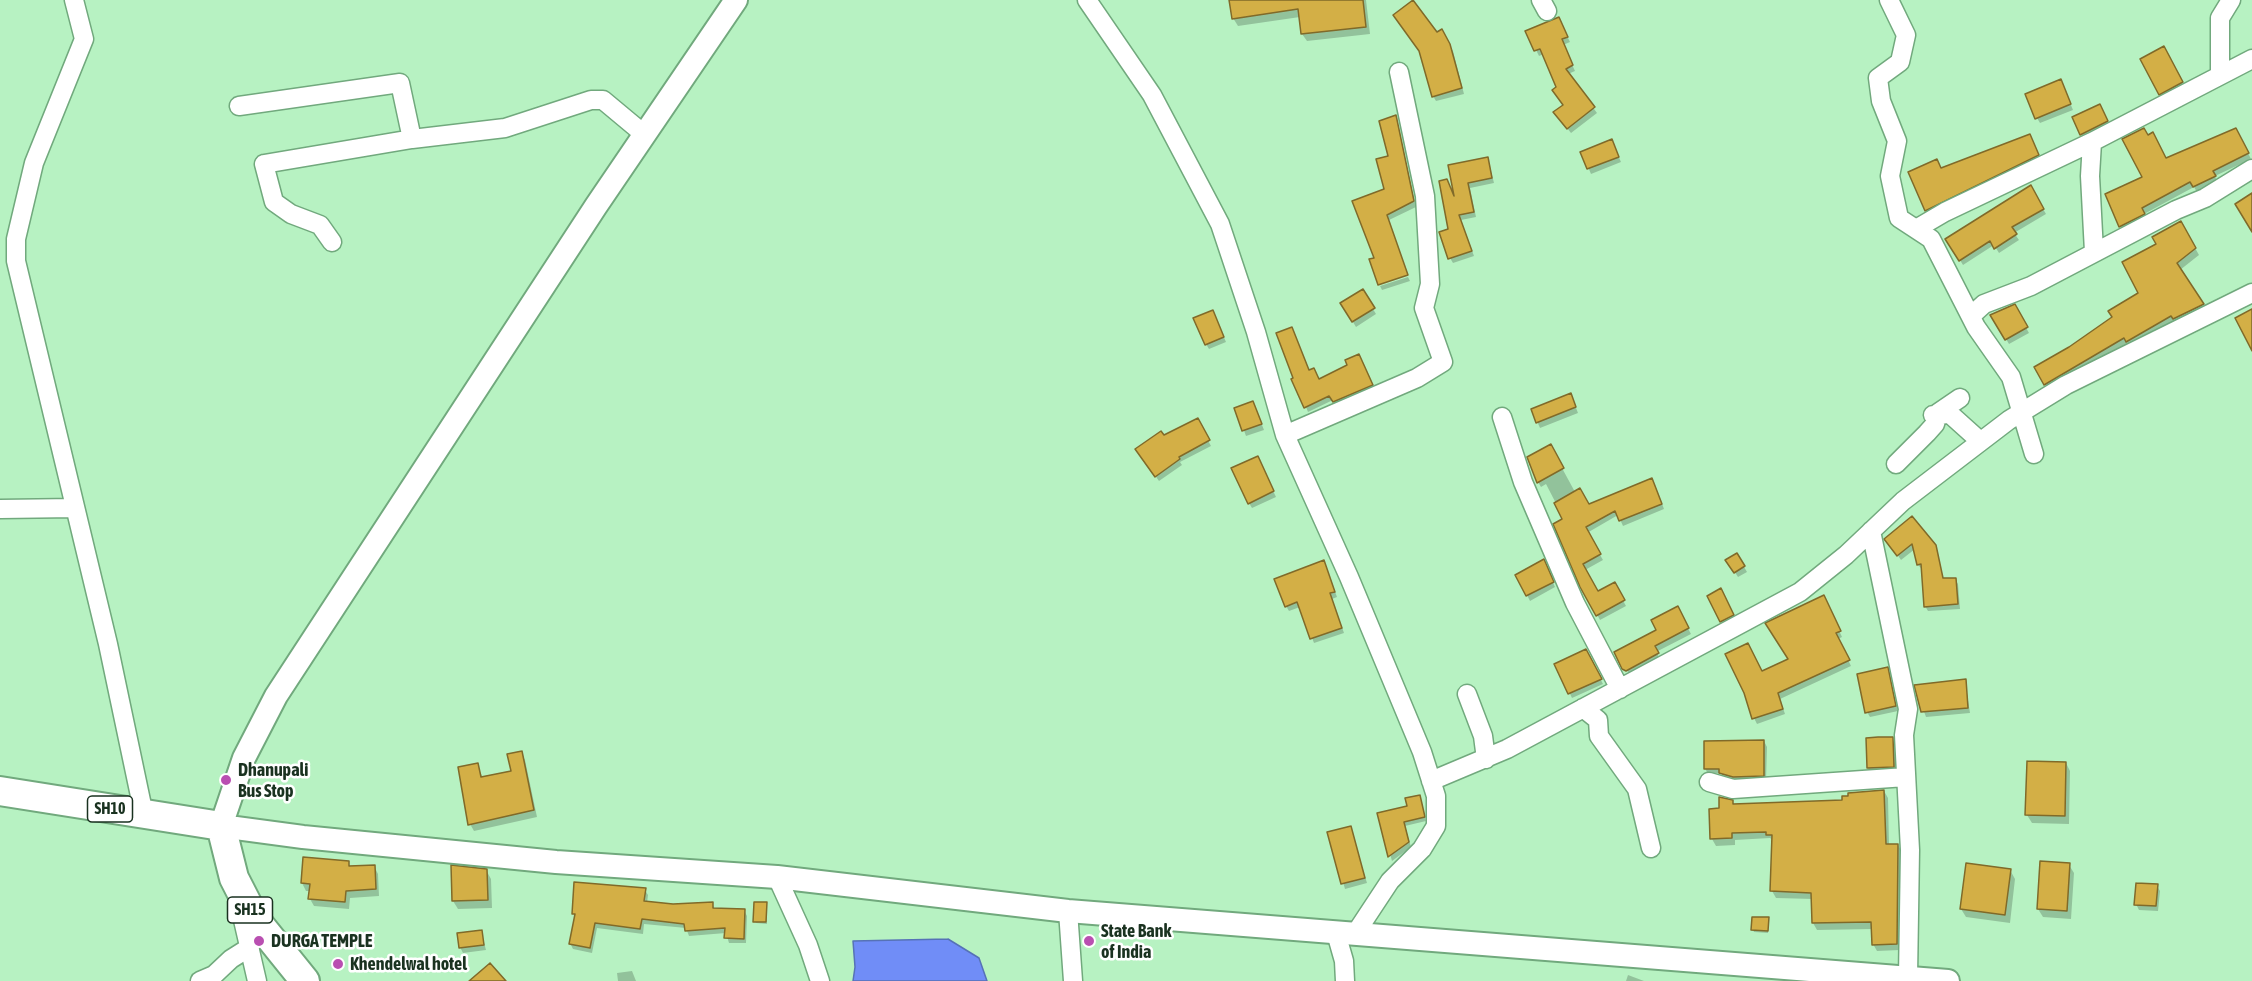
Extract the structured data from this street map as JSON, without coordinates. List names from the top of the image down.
{
  "streets": {
    "main road": ["SH10", "SH15"]
  },
  "crossings": [
    ["SH10", "SH15"]
  ],
  "places": [
    "Dhanupali Bus Stop",
    "DURGA TEMPLE",
    "State Bank of India",
    "Khendelwal hotel"
  ]
}
